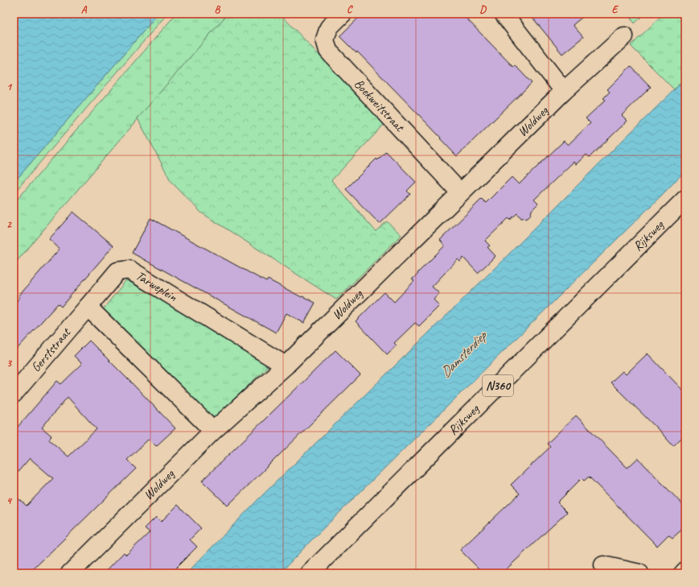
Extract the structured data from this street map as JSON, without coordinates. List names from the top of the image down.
{
  "streets": {
    "street": [
      "Boekweitstraat",
      "Woldweg",
      "Rijksweg",
      "Tarweplein",
      "Gerststraat",
      "N360"
    ]
  },
  "crossings": [
    ["Boekweitstraat", "Woldweg"],
    ["Woldweg", "Tarweplein"],
    ["Tarweplein", "Gerststraat"]
  ],
  "water": ["Damsterdiep"],
  "grid": {
    "columns": [
      "A",
      "B",
      "C",
      "D",
      "E"
    ],
    "rows": [
      "1",
      "2",
      "3",
      "4"
    ]
  }
}
